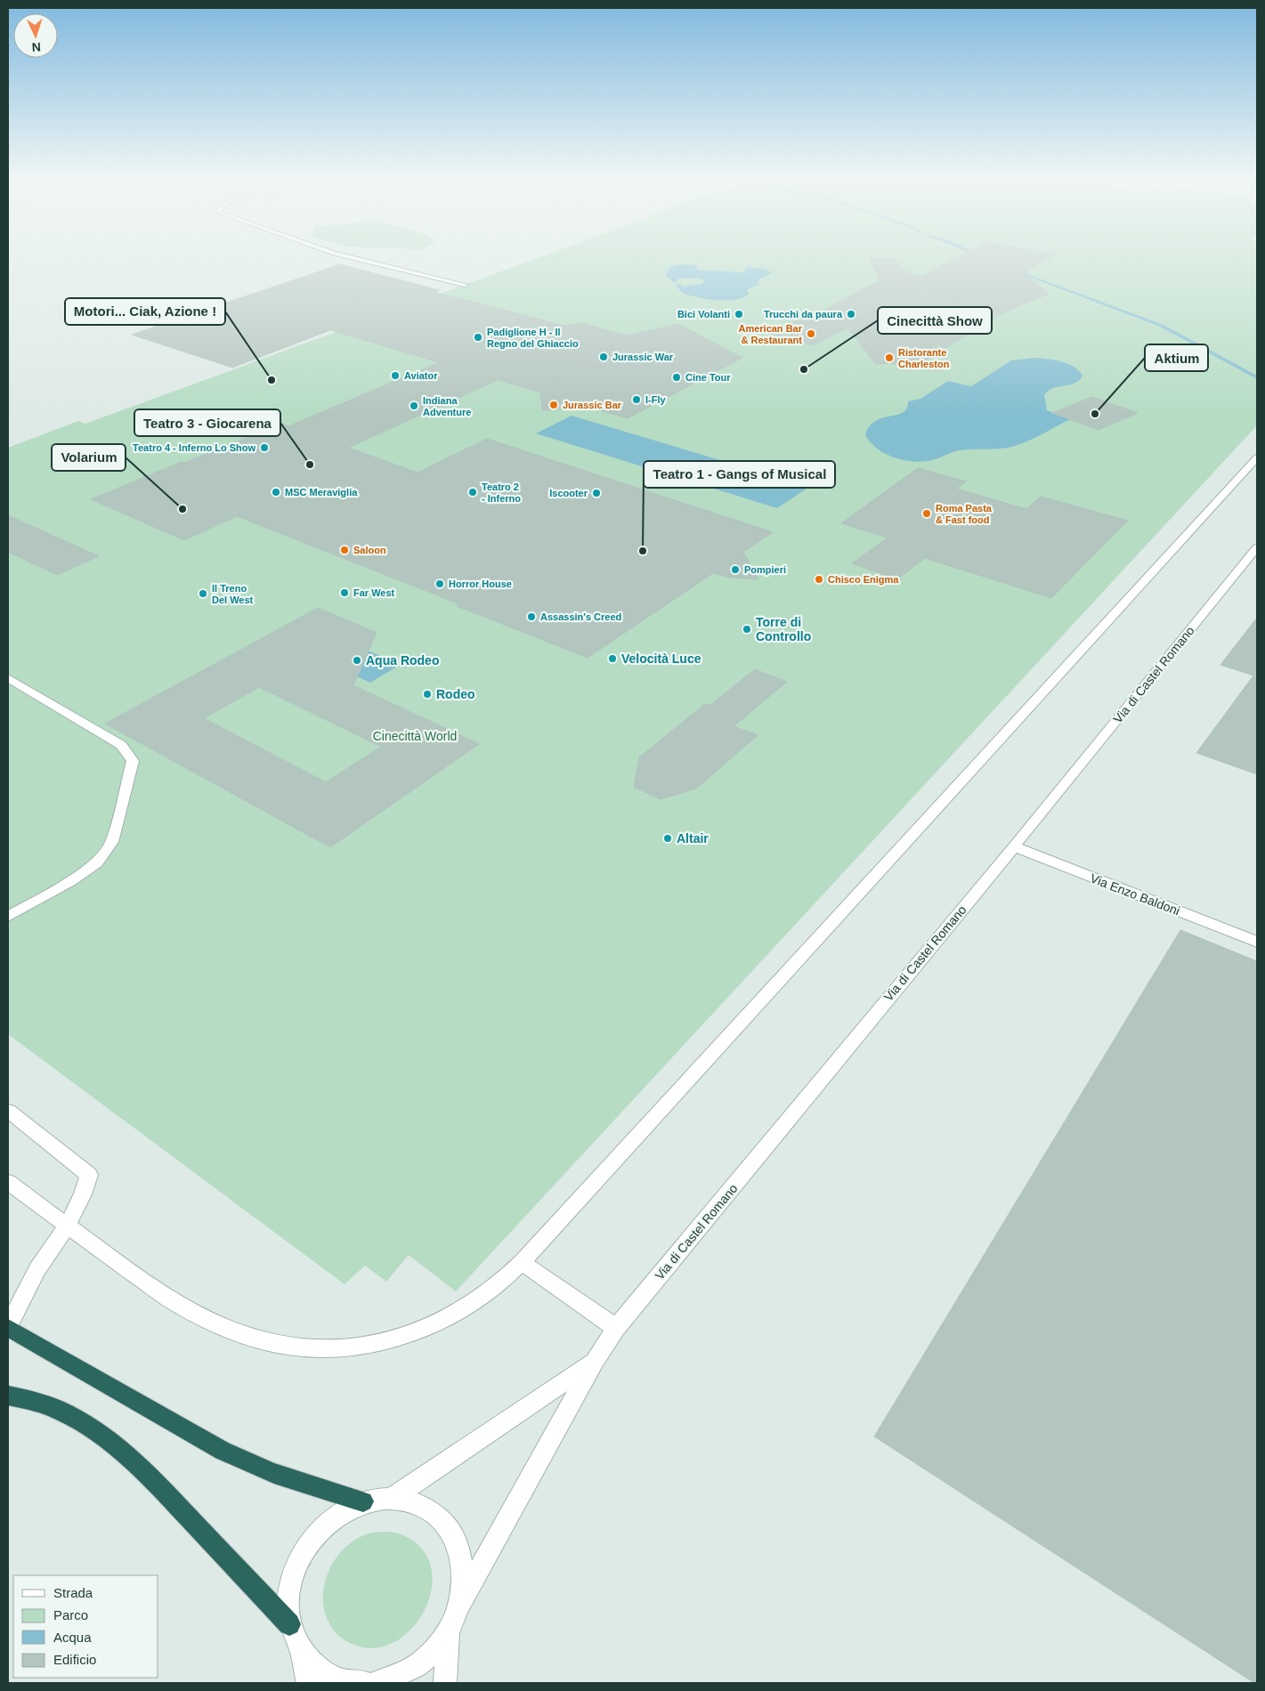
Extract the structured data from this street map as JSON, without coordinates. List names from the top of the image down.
{
  "streets": {
    "street": ["Via di Castel Romano", "Via Enzo Baldoni"]
  },
  "crossings": [
    ["Via di Castel Romano", "Via Enzo Baldoni"]
  ],
  "parks": ["Cinecittà World"],
  "places": [
    "Bici Volanti",
    "Trucchi da paura",
    "American Bar & Restaurant",
    "Padiglione H - Il Regno del Ghiaccio",
    "Jurassic War",
    "Ristorante Charleston",
    "Cinecittà Show",
    "Aviator",
    "Cine Tour",
    "Motori... Ciak, Azione !",
    "I-Fly",
    "Jurassic Bar",
    "Indiana Adventure",
    "Aktium",
    "Teatro 4 - Inferno Lo Show",
    "Teatro 3 - Giocarena",
    "MSC Meraviglia",
    "Teatro 2 - Inferno",
    "Iscooter",
    "Volarium",
    "Roma Pasta & Fast food",
    "Saloon",
    "Teatro 1 - Gangs of Musical",
    "Pompieri",
    "Chisco Enigma",
    "Horror House",
    "Far West",
    "Il Treno Del West",
    "Assassin's Creed",
    "Torre di Controllo",
    "Velocità Luce",
    "Aqua Rodeo",
    "Rodeo",
    "Altair"
  ],
  "legend": [
    "Strada",
    "Parco",
    "Acqua",
    "Edificio"
  ],
  "north": "bottom"
}
